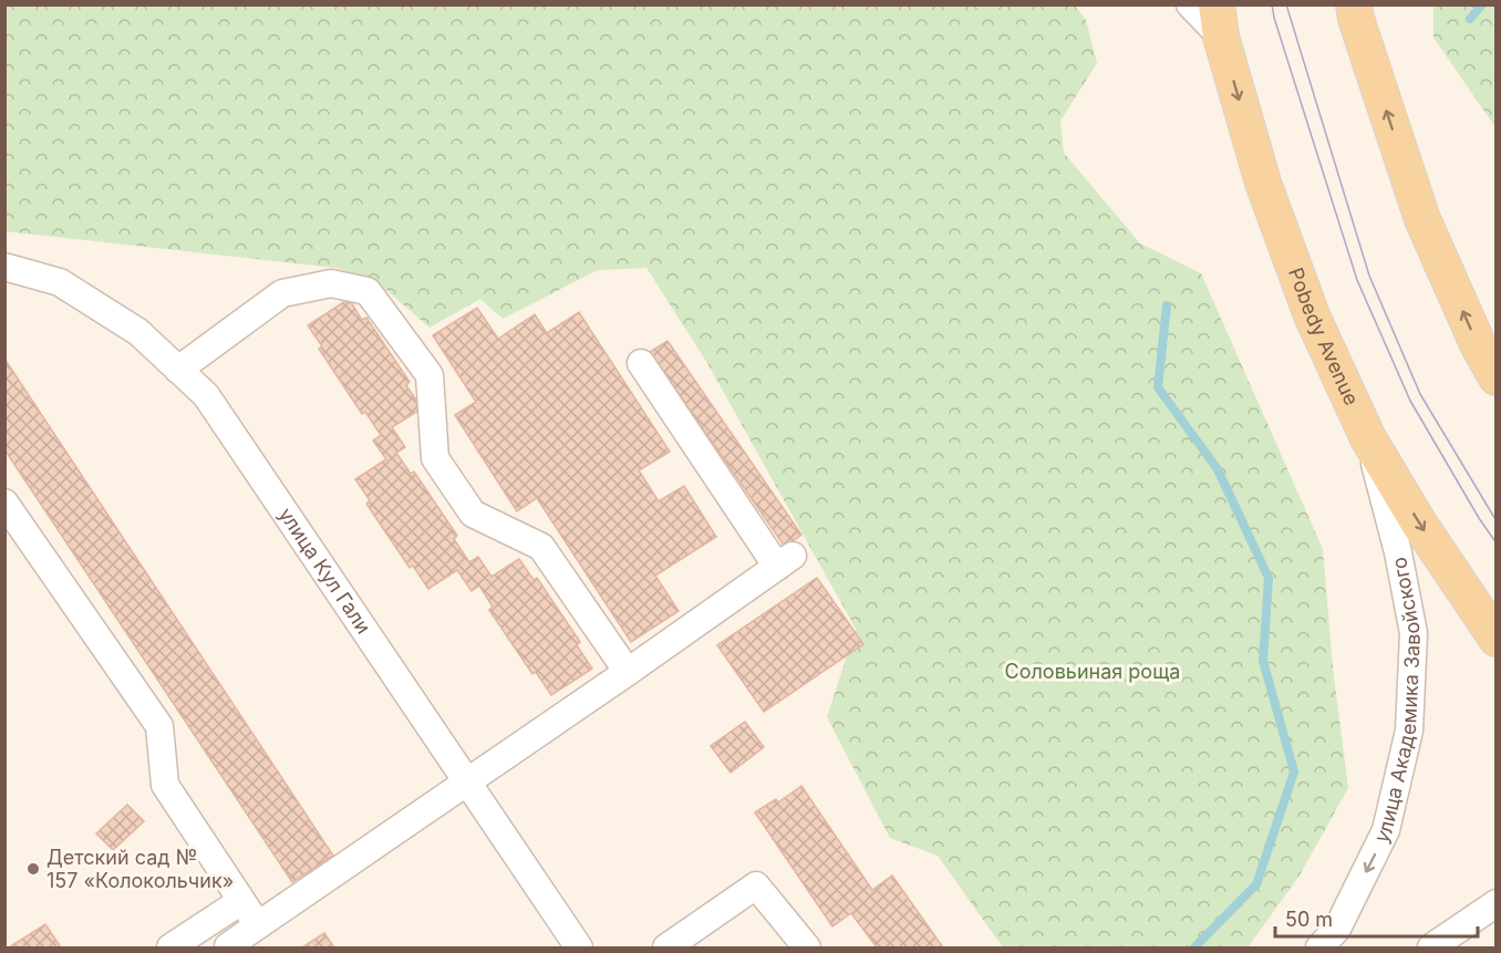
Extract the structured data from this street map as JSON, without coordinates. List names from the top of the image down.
{
  "streets": {
    "main road": ["Pobedy Avenue"],
    "street": ["улица Кул Гали", "улица Академика Завойского"]
  },
  "crossings": [
    ["Pobedy Avenue", "улица Академика Завойского"]
  ],
  "one_way": ["улица Академика Завойского"],
  "parks": ["Соловьиная роща"],
  "places": ["Детский сад № 157 «Колокольчик»"],
  "scale_bar": "50 m"
}
